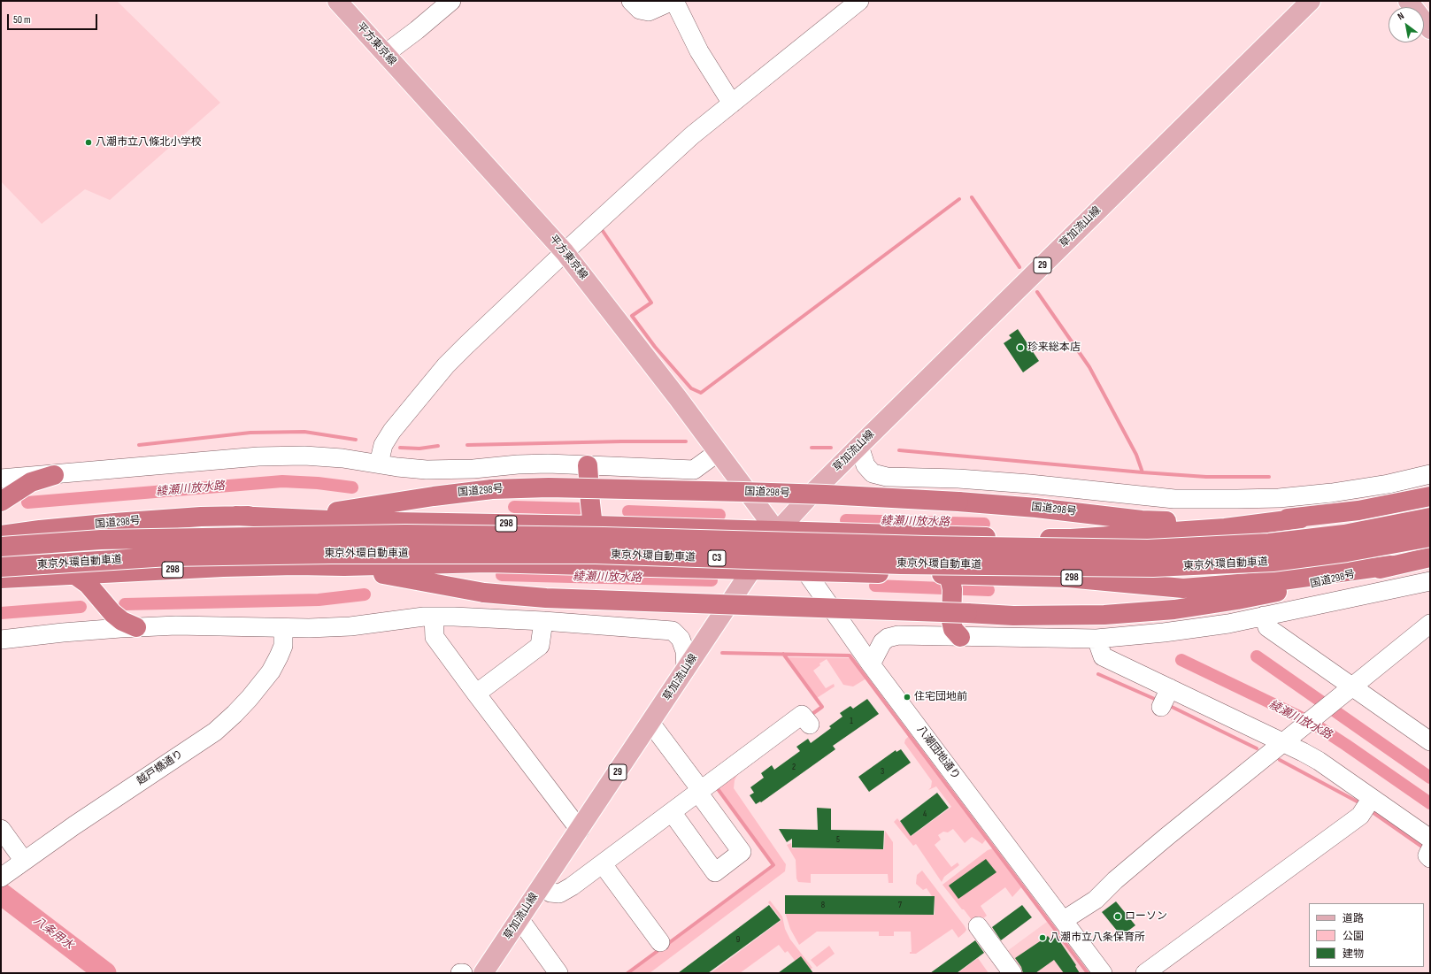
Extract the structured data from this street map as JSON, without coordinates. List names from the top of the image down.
{
  "streets": {
    "highway": [
      "国道298号",
      "298",
      "東京外環自動車道",
      "C3"
    ],
    "main road": ["平方東京線", "草加流山線", "29"],
    "street": ["八潮団地通り", "越戸橋通り"]
  },
  "crossings": [
    ["平方東京線", "草加流山線"],
    ["平方東京線", "国道298号"],
    ["平方東京線", "八潮団地通り"],
    ["草加流山線", "国道298号"],
    ["草加流山線", "八潮団地通り"],
    ["国道298号", "八潮団地通り"]
  ],
  "water": ["綾瀬川放水路", "八条用水"],
  "places": [
    "八潮市立八條北小学校",
    "珍来総本店",
    "住宅団地前",
    "ローソン",
    "八潮市立八条保育所"
  ],
  "house_numbers": [
    "1",
    "2",
    "3",
    "4",
    "5",
    "8",
    "7",
    "9"
  ],
  "legend": ["道路", "公園", "建物"],
  "scale_bar": "50 m",
  "north": "top left"
}
